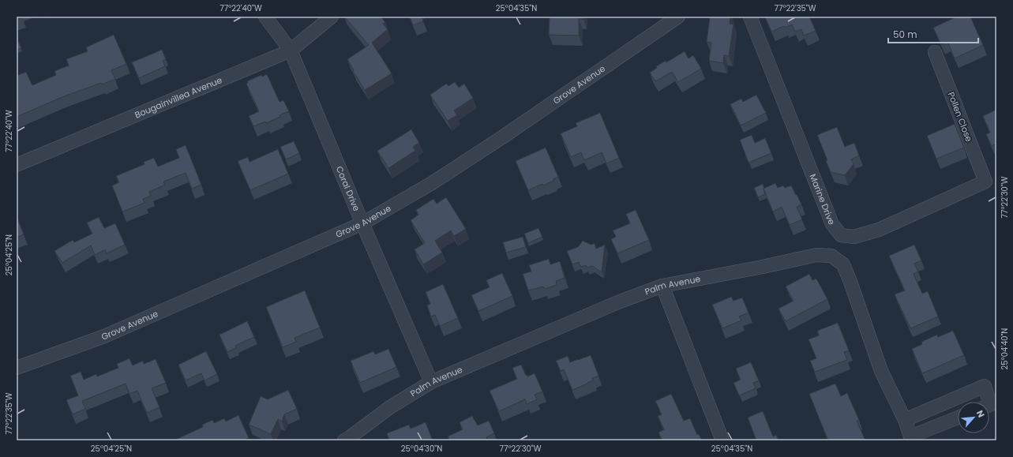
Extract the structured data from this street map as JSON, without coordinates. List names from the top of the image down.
{
  "streets": {
    "street": [
      "Grove Avenue",
      "Bougainvillea Avenue",
      "Pollen Close",
      "Coral Drive",
      "Marine Drive",
      "Palm Avenue"
    ]
  },
  "crossings": [
    ["Grove Avenue", "Coral Drive"],
    ["Bougainvillea Avenue", "Coral Drive"],
    ["Pollen Close", "Marine Drive"],
    ["Coral Drive", "Palm Avenue"]
  ],
  "scale_bar": "50 m",
  "north": "top right",
  "coordinates": [
    "77°22'40\"W",
    "25°04'35\"N",
    "77°22'35\"W",
    "77°22'30\"W",
    "25°04'25\"N",
    "25°04'40\"N",
    "25°04'30\"N"
  ]
}
